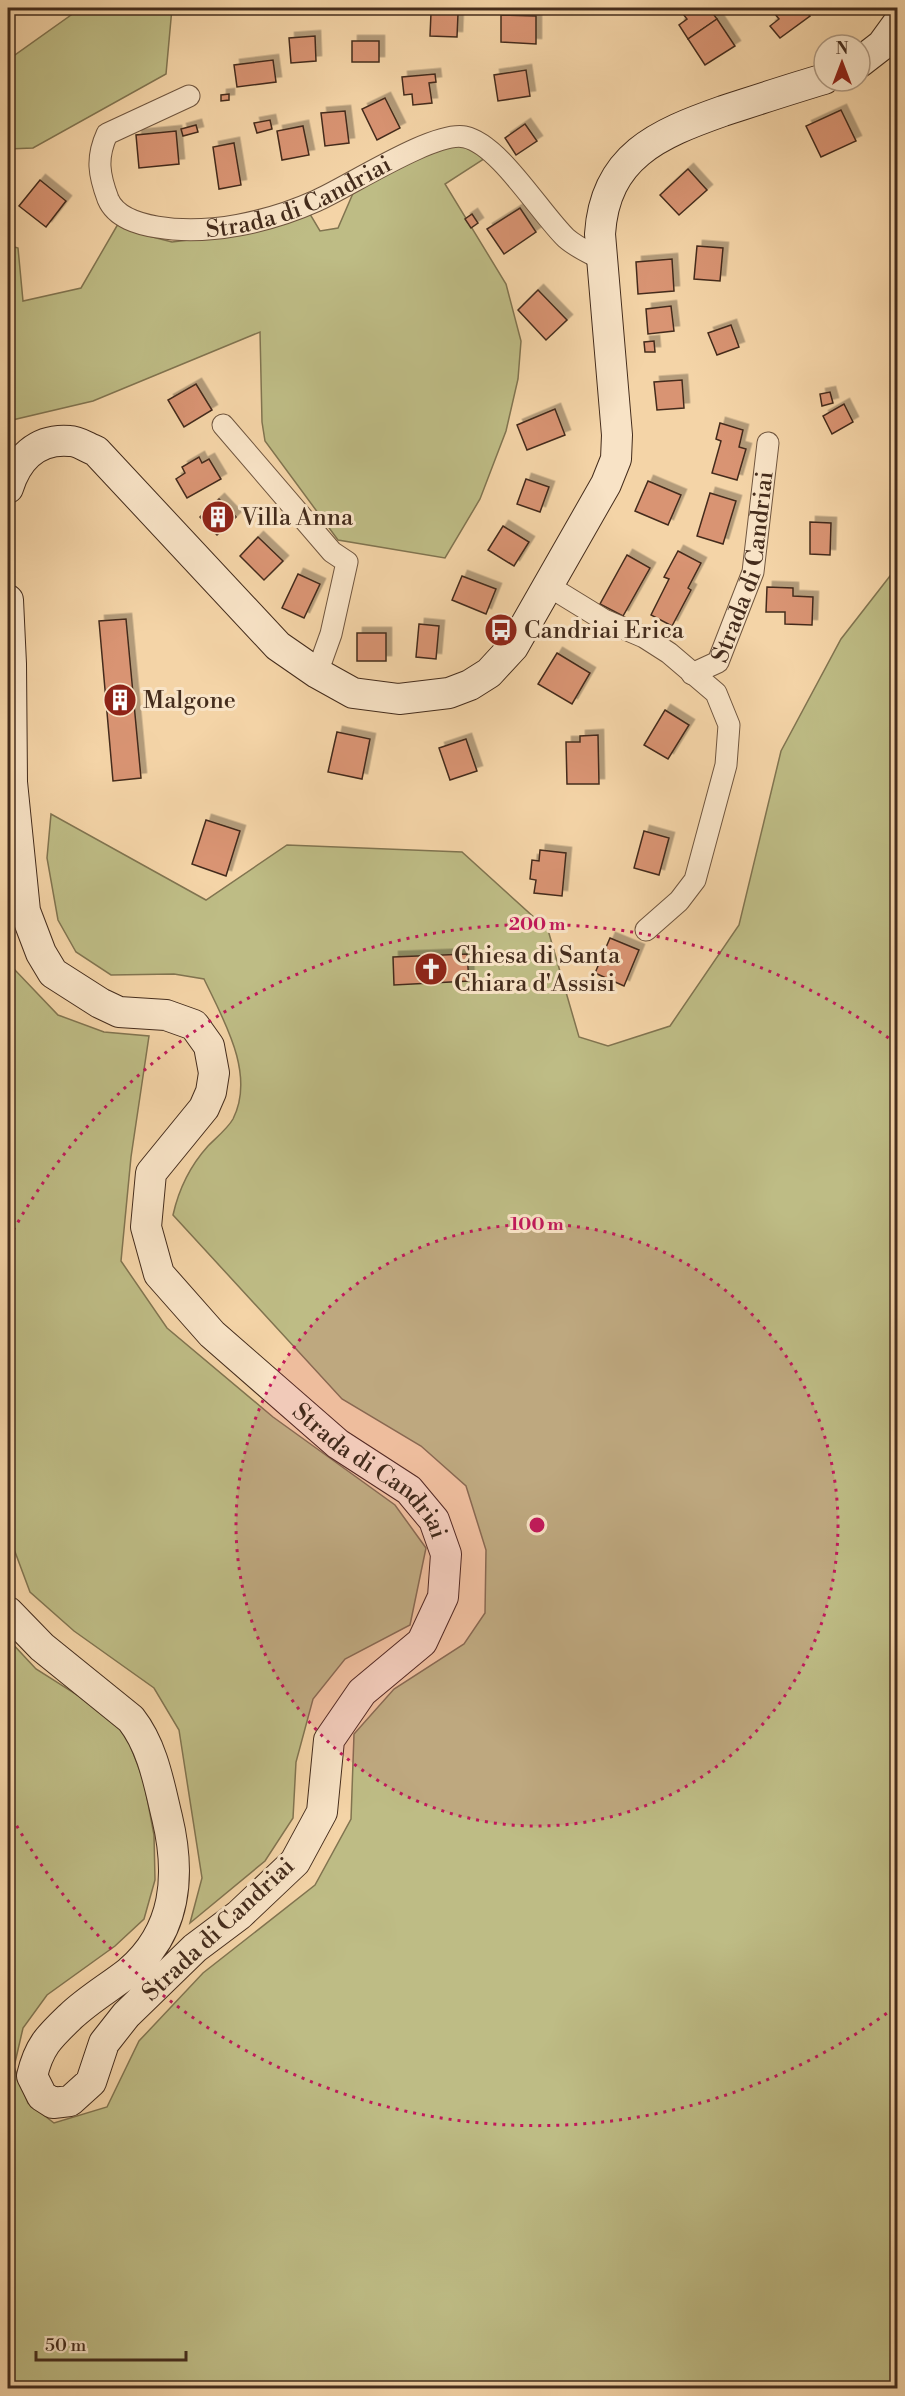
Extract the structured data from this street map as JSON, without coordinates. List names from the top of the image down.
{
  "streets": {
    "main road": ["Strada di Candriai"]
  },
  "places": {
    "building": ["Villa Anna", "Malgone"],
    "bus stop": ["Candriai Erica"],
    "church": ["Chiesa di Santa Chiara d'Assisi"]
  },
  "scale_bar": "50 m",
  "north": "top",
  "rings": ["200 m", "100 m"]
}
